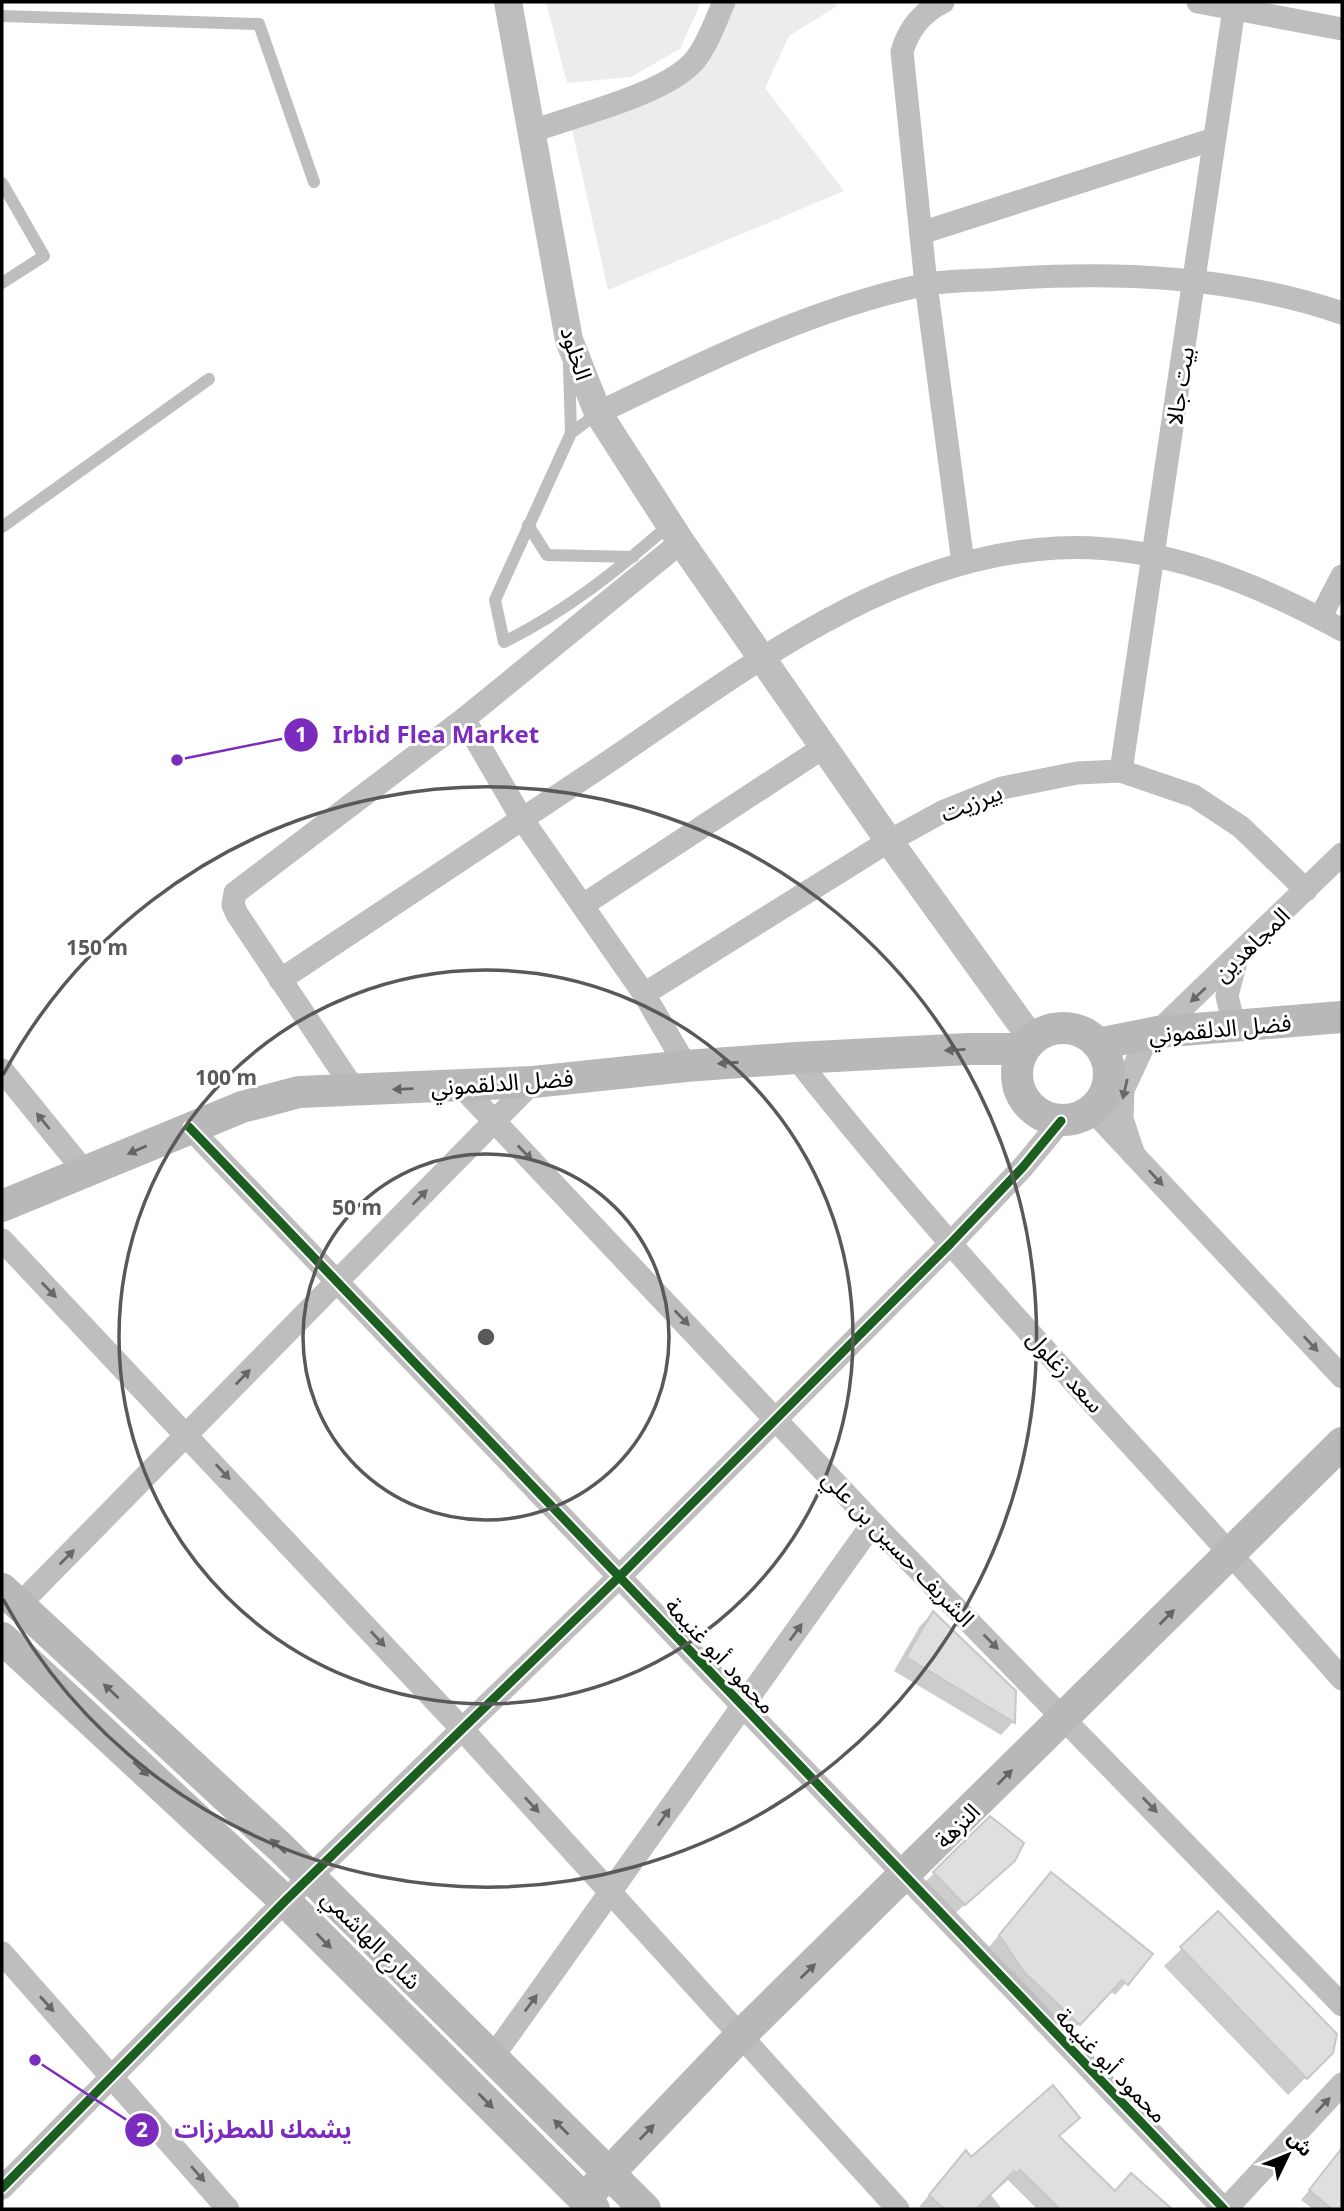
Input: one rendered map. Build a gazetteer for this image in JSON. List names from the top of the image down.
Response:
{
  "streets": {
    "main road": ["فضل الدلقموني", "النزهة", "شارع الهاشمي"],
    "street": [
      "الخلود",
      "بيت جالا",
      "بيرزيت",
      "المجاهدين",
      "سعد زغلول",
      "الشريف حسين بن علي",
      "محمود أبو غنيمة"
    ]
  },
  "crossings": [
    ["الخلود", "بيرزيت"],
    ["الخلود", "فضل الدلقموني"],
    ["بيت جالا", "بيرزيت"],
    ["بيرزيت", "المجاهدين"],
    ["المجاهدين", "فضل الدلقموني"],
    ["فضل الدلقموني", "سعد زغلول"],
    ["فضل الدلقموني", "الشريف حسين بن علي"],
    ["فضل الدلقموني", "محمود أبو غنيمة"],
    ["سعد زغلول", "النزهة"],
    ["الشريف حسين بن علي", "النزهة"],
    ["محمود أبو غنيمة", "النزهة"],
    ["النزهة", "شارع الهاشمي"]
  ],
  "one_way": ["فضل الدلقموني", "الشريف حسين بن علي", "النزهة"],
  "places": ["Irbid Flea Market", "يشمك للمطرزات"],
  "north": "top right",
  "rings": ["150 m", "100 m", "50 m"]
}
